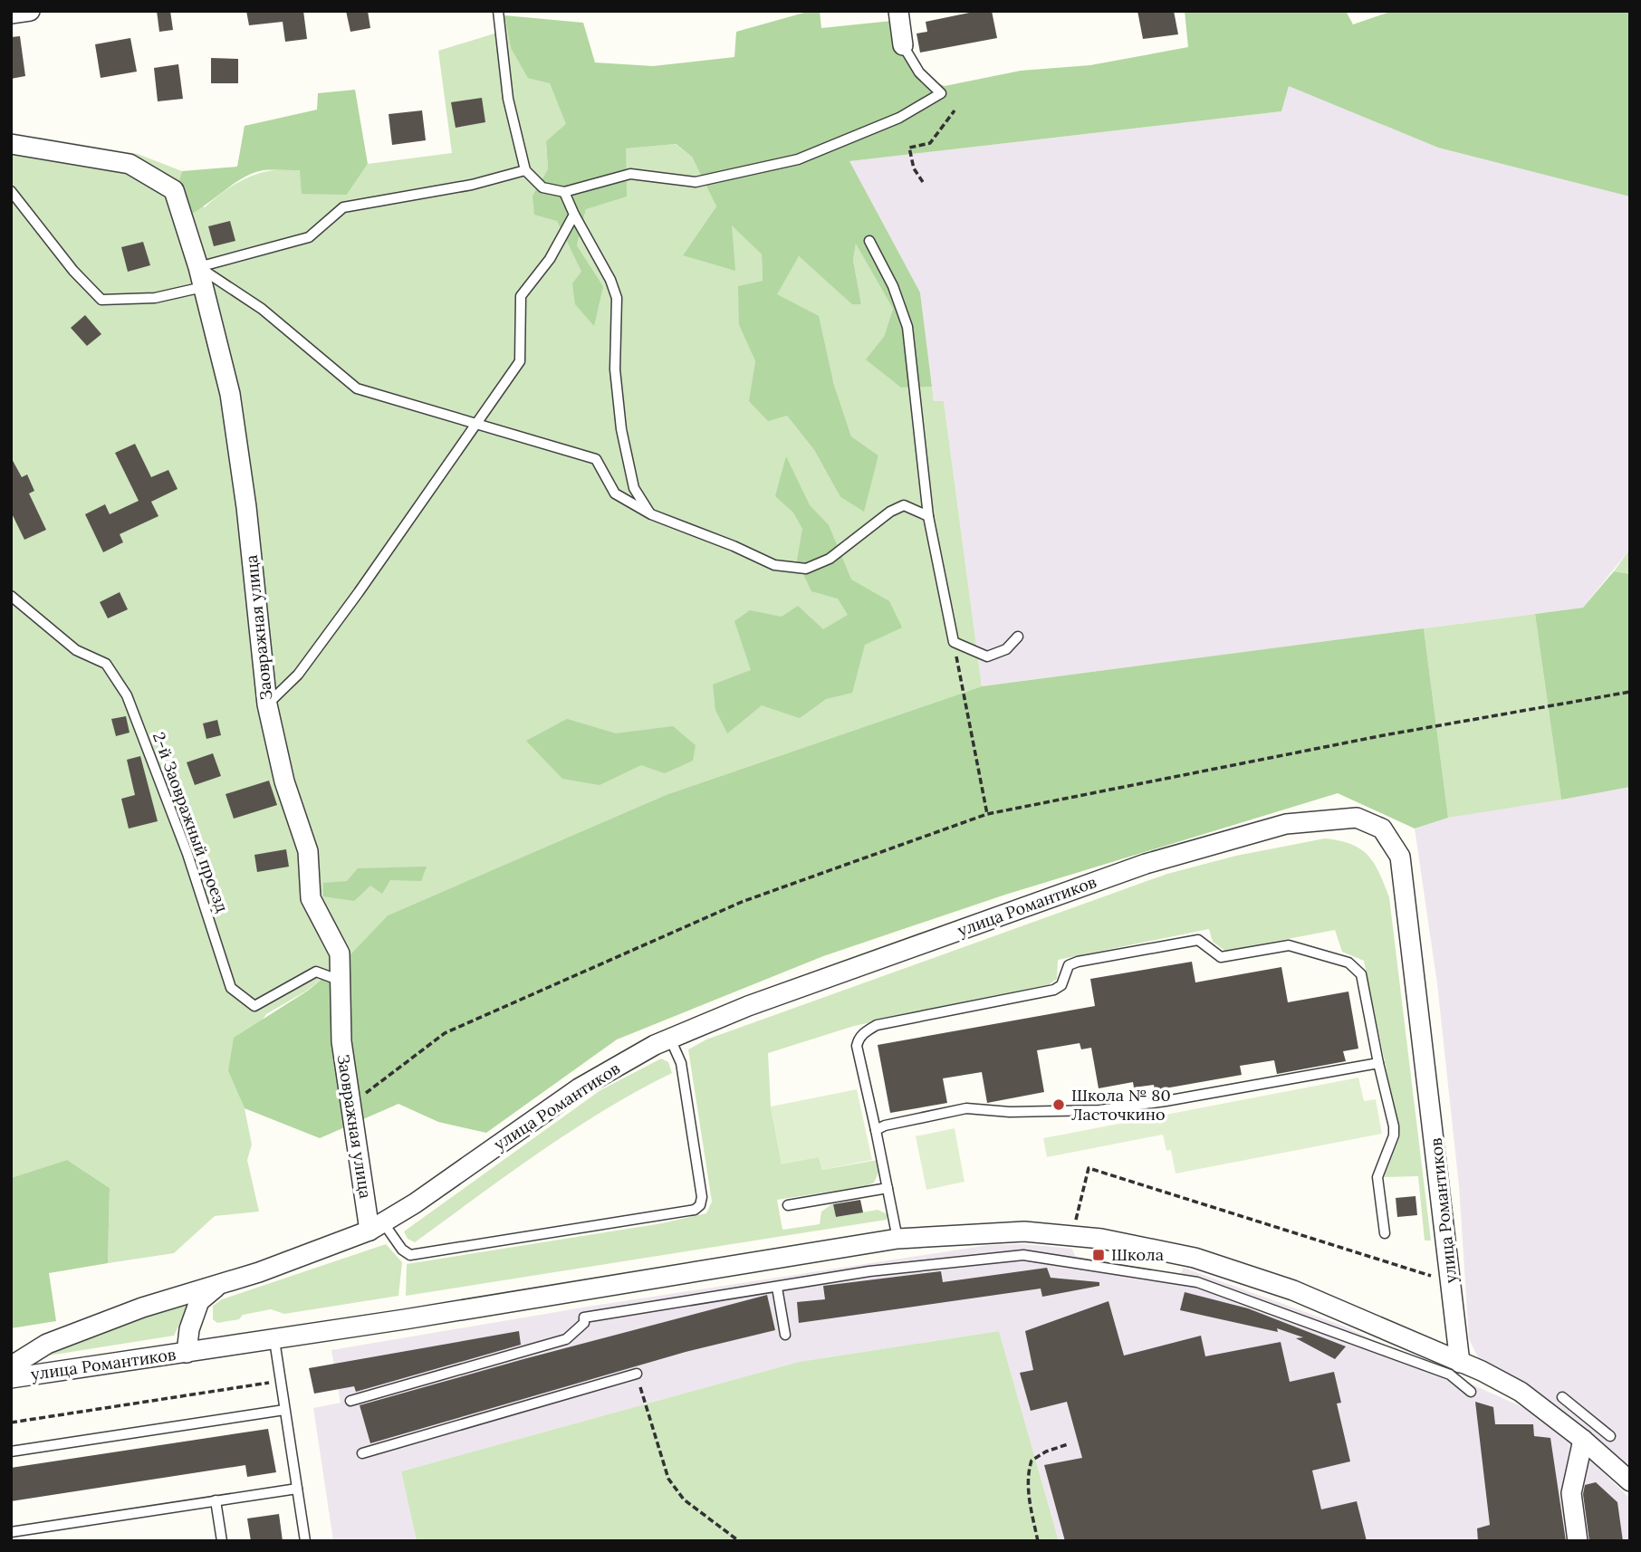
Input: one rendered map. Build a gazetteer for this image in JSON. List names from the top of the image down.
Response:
{
  "streets": {
    "street": ["Заовражная улица", "улица Романтиков"],
    "lane": ["2-й Заовражный проезд"]
  },
  "crossings": [
    ["Заовражная улица", "2-й Заовражный проезд"],
    ["Заовражная улица", "улица Романтиков"]
  ],
  "places": {
    "other": ["Школа № 80 Ласточкино"],
    "transit": ["Школа"]
  }
}
